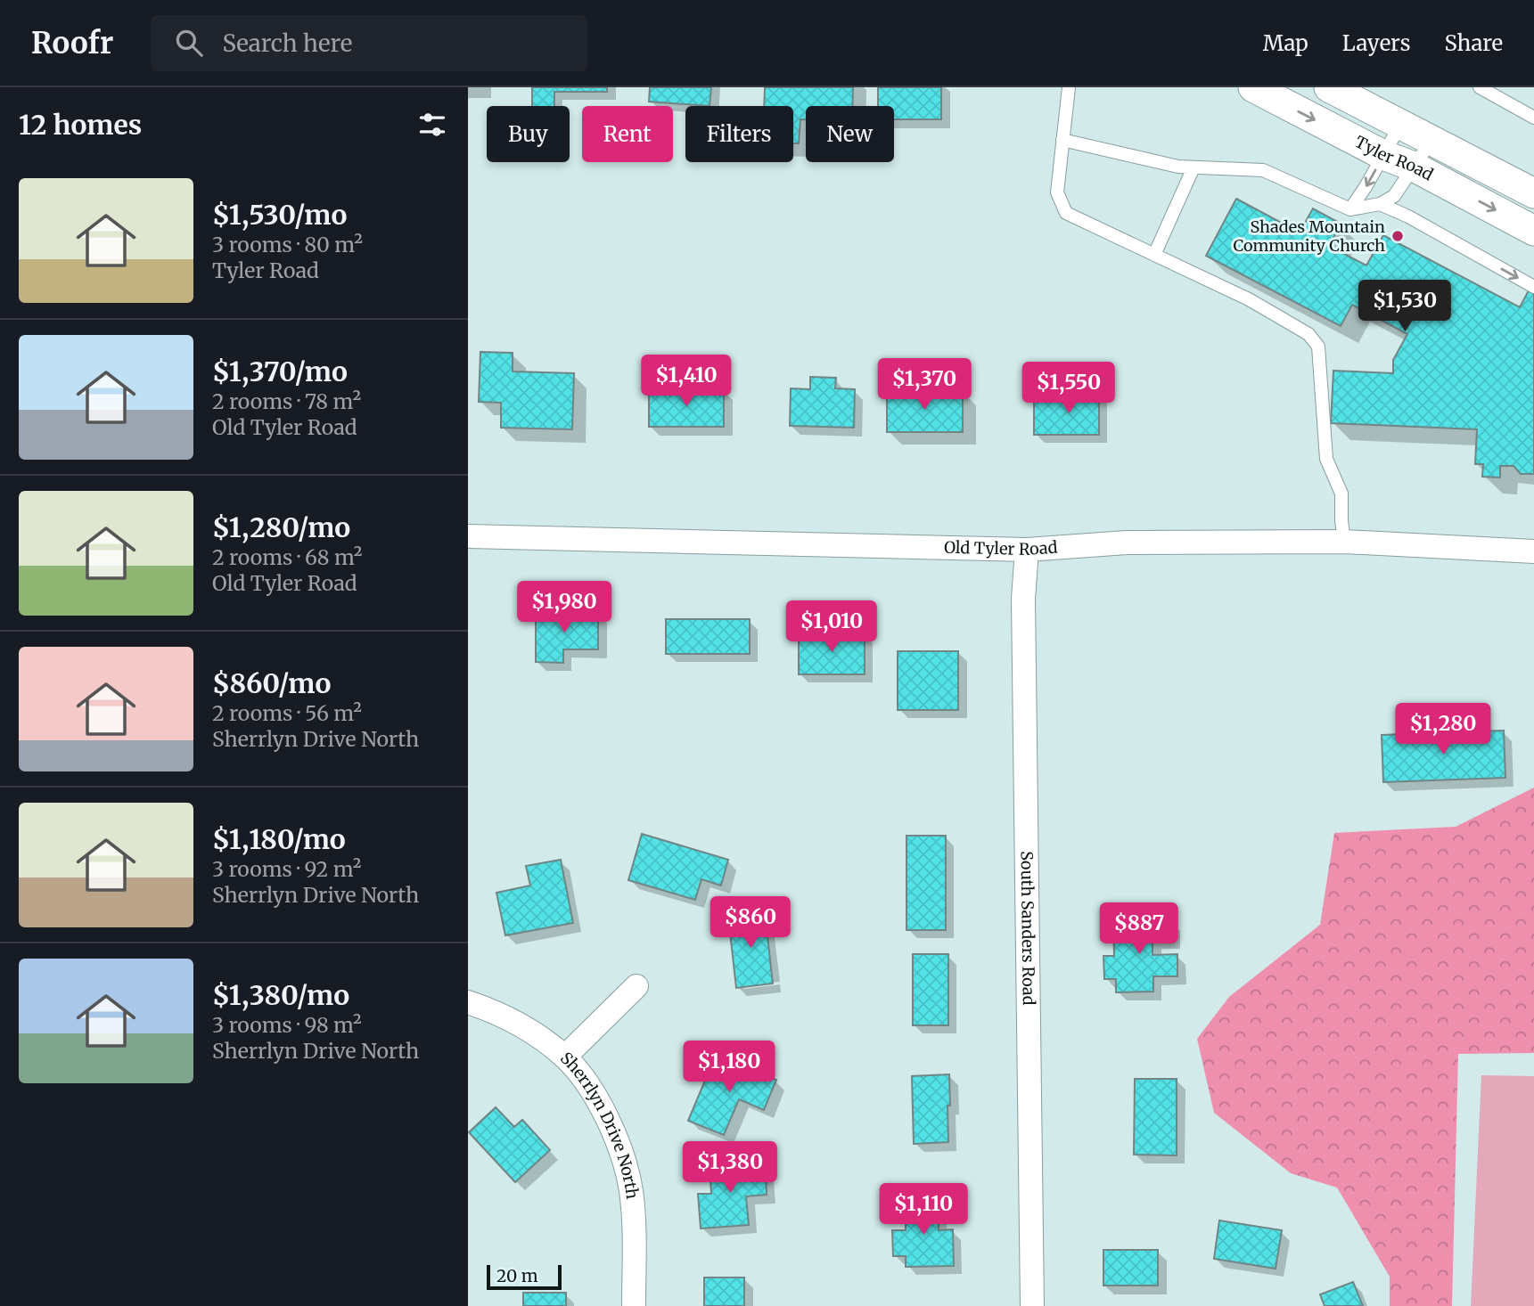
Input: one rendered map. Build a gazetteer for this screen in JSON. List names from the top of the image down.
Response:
{
  "streets": {
    "street": [
      "Tyler Road",
      "Old Tyler Road",
      "South Sanders Road",
      "Sherrlyn Drive North"
    ]
  },
  "crossings": [
    ["Old Tyler Road", "South Sanders Road"]
  ],
  "places": ["Shades Mountain Community Church"],
  "scale_bar": "20 m",
  "page": {
    "header": "Roofr",
    "search": "Search here",
    "nav": ["Map", "Layers", "Share"],
    "heading": "12 homes",
    "chip": [
      "Buy",
      "Rent",
      "Filters",
      "New"
    ],
    "list": [
      {
        "name": "$1,530/mo",
        "note": "3 rooms · 80 m² · Tyler Road"
      },
      {
        "name": "$1,370/mo",
        "note": "2 rooms · 78 m² · Old Tyler Road"
      },
      {
        "name": "$1,280/mo",
        "note": "2 rooms · 68 m² · Old Tyler Road"
      },
      {
        "name": "$860/mo",
        "note": "2 rooms · 56 m² · Sherrlyn Drive North"
      },
      {
        "name": "$1,180/mo",
        "note": "3 rooms · 92 m² · Sherrlyn Drive North"
      },
      {
        "name": "$1,380/mo",
        "note": "3 rooms · 98 m² · Sherrlyn Drive North"
      }
    ],
    "price": [
      "$1,530",
      "$1,410",
      "$1,370",
      "$1,550",
      "$1,980",
      "$1,010",
      "$1,280",
      "$860",
      "$887",
      "$1,180",
      "$1,380",
      "$1,110"
    ],
    "scale": "20 m"
  }
}
